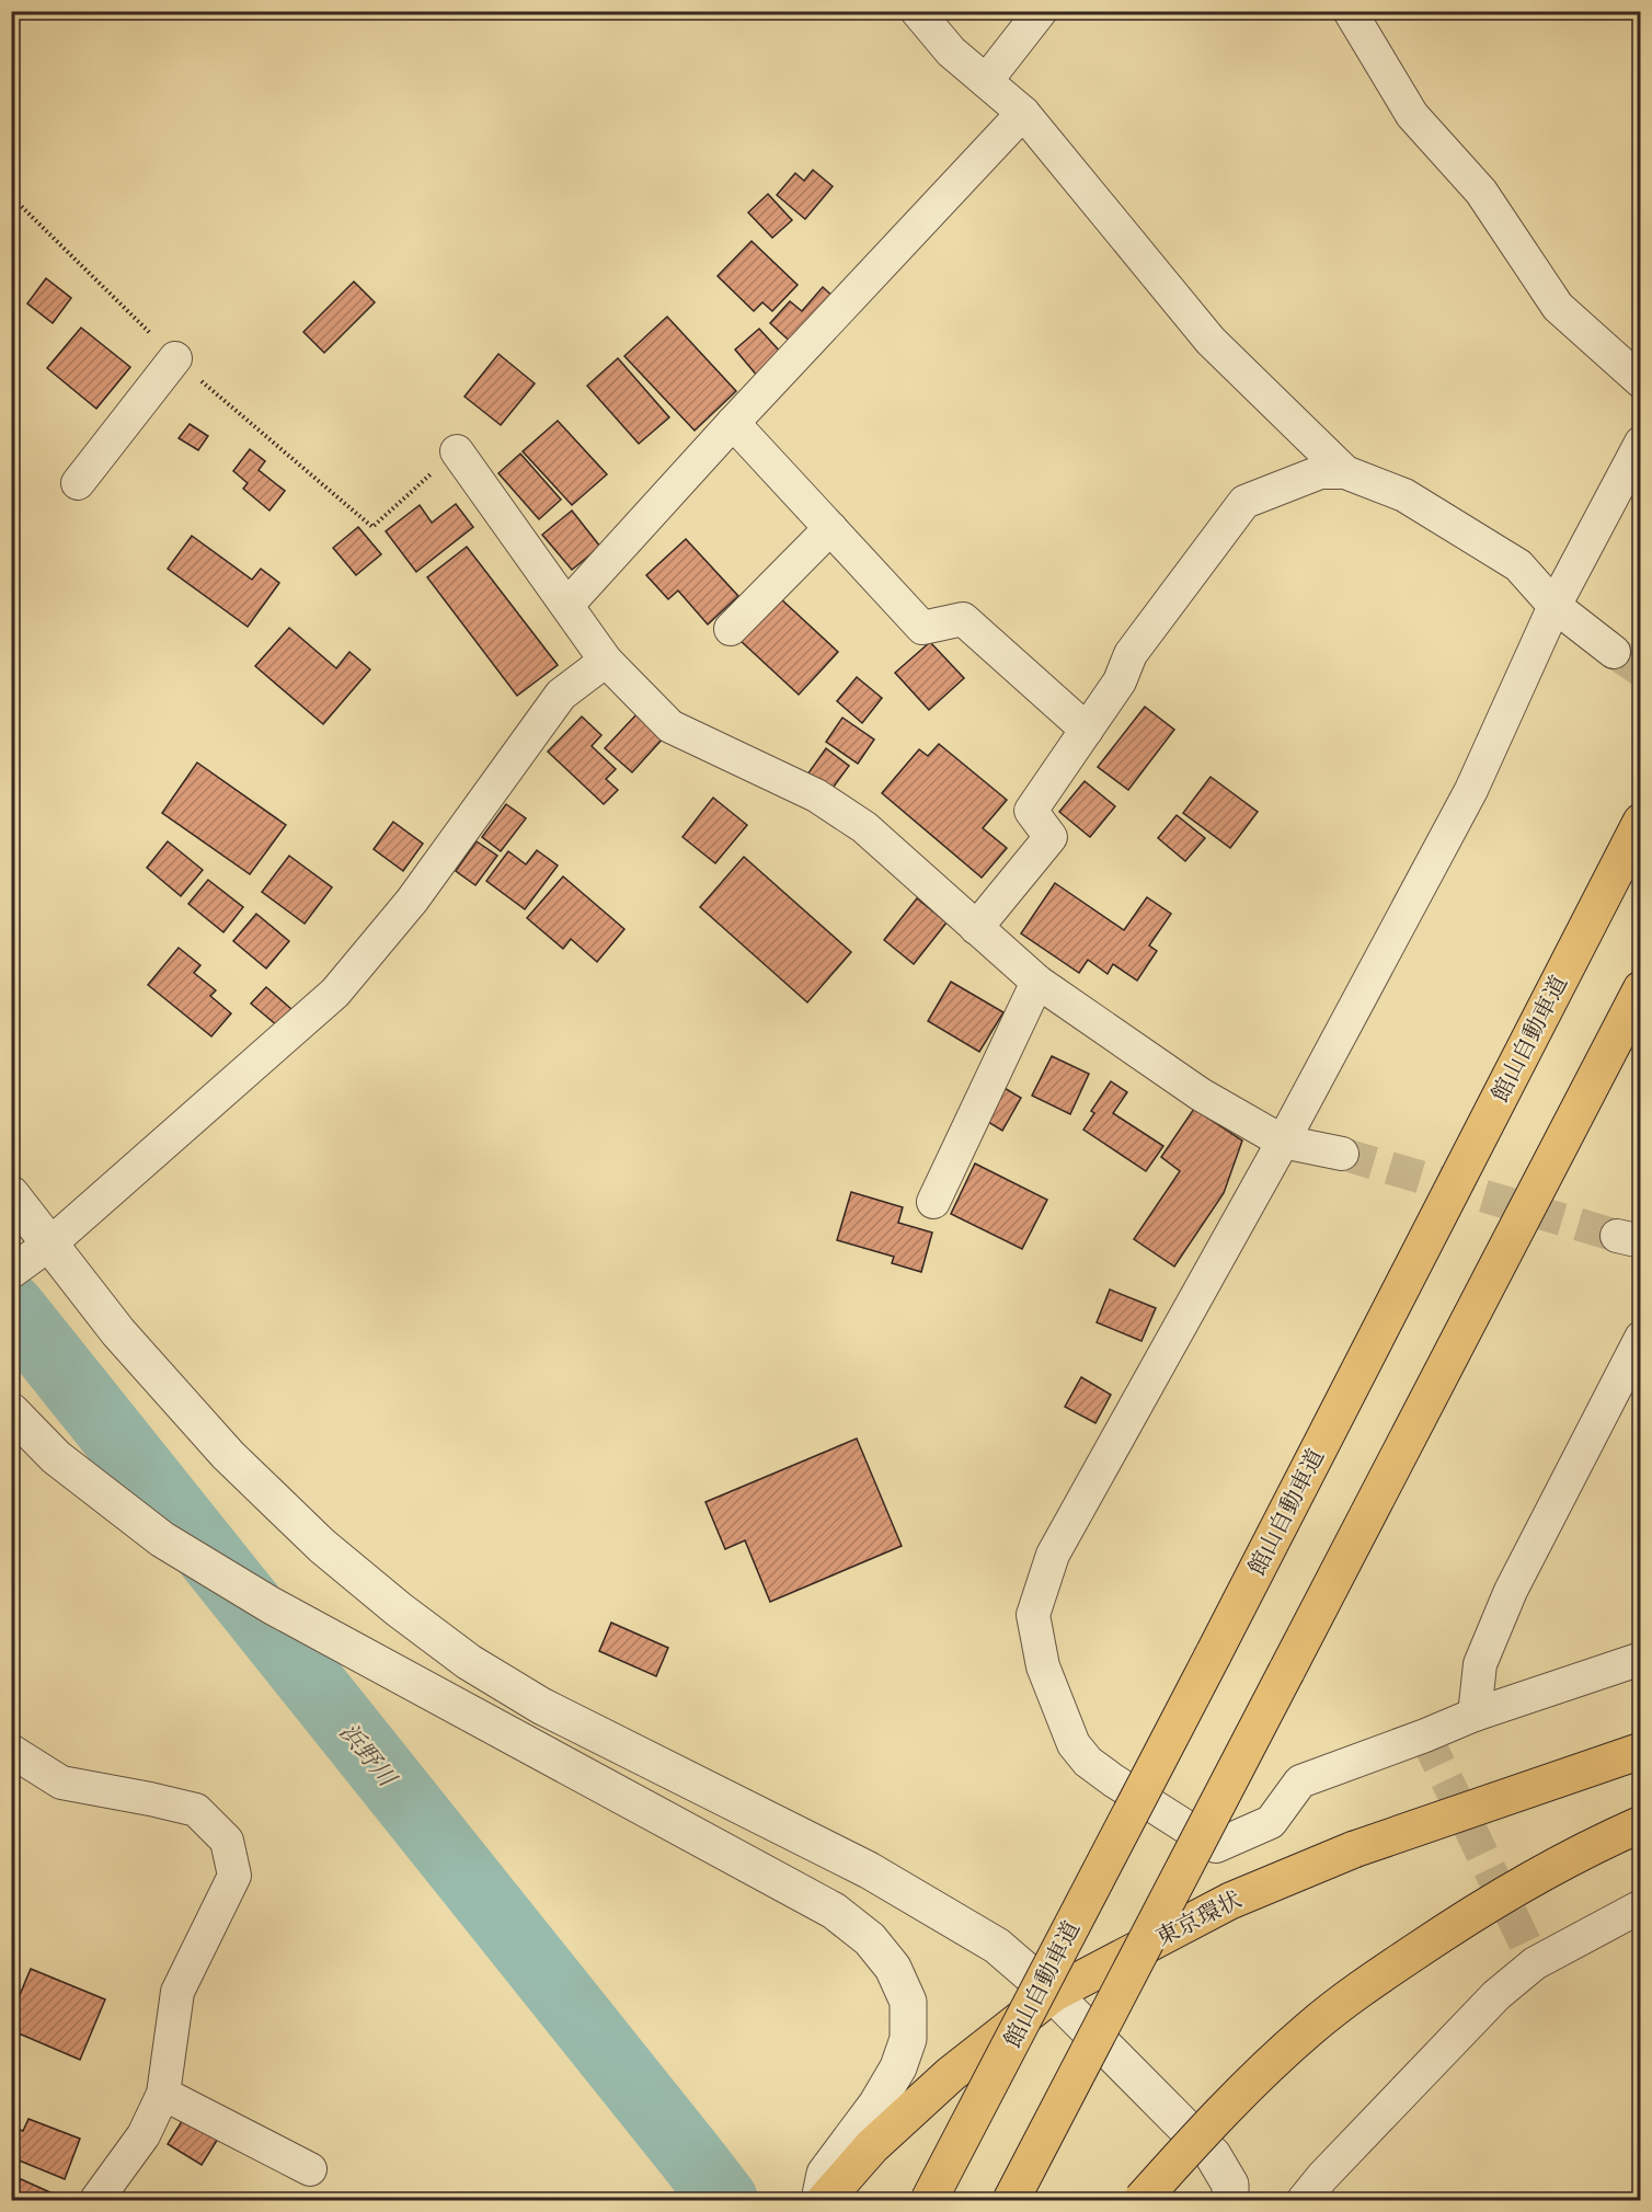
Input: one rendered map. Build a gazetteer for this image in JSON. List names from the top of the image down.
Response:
{
  "streets": {
    "highway": ["館山自動車道", "東京環状"]
  },
  "water": ["浜野川"]
}
